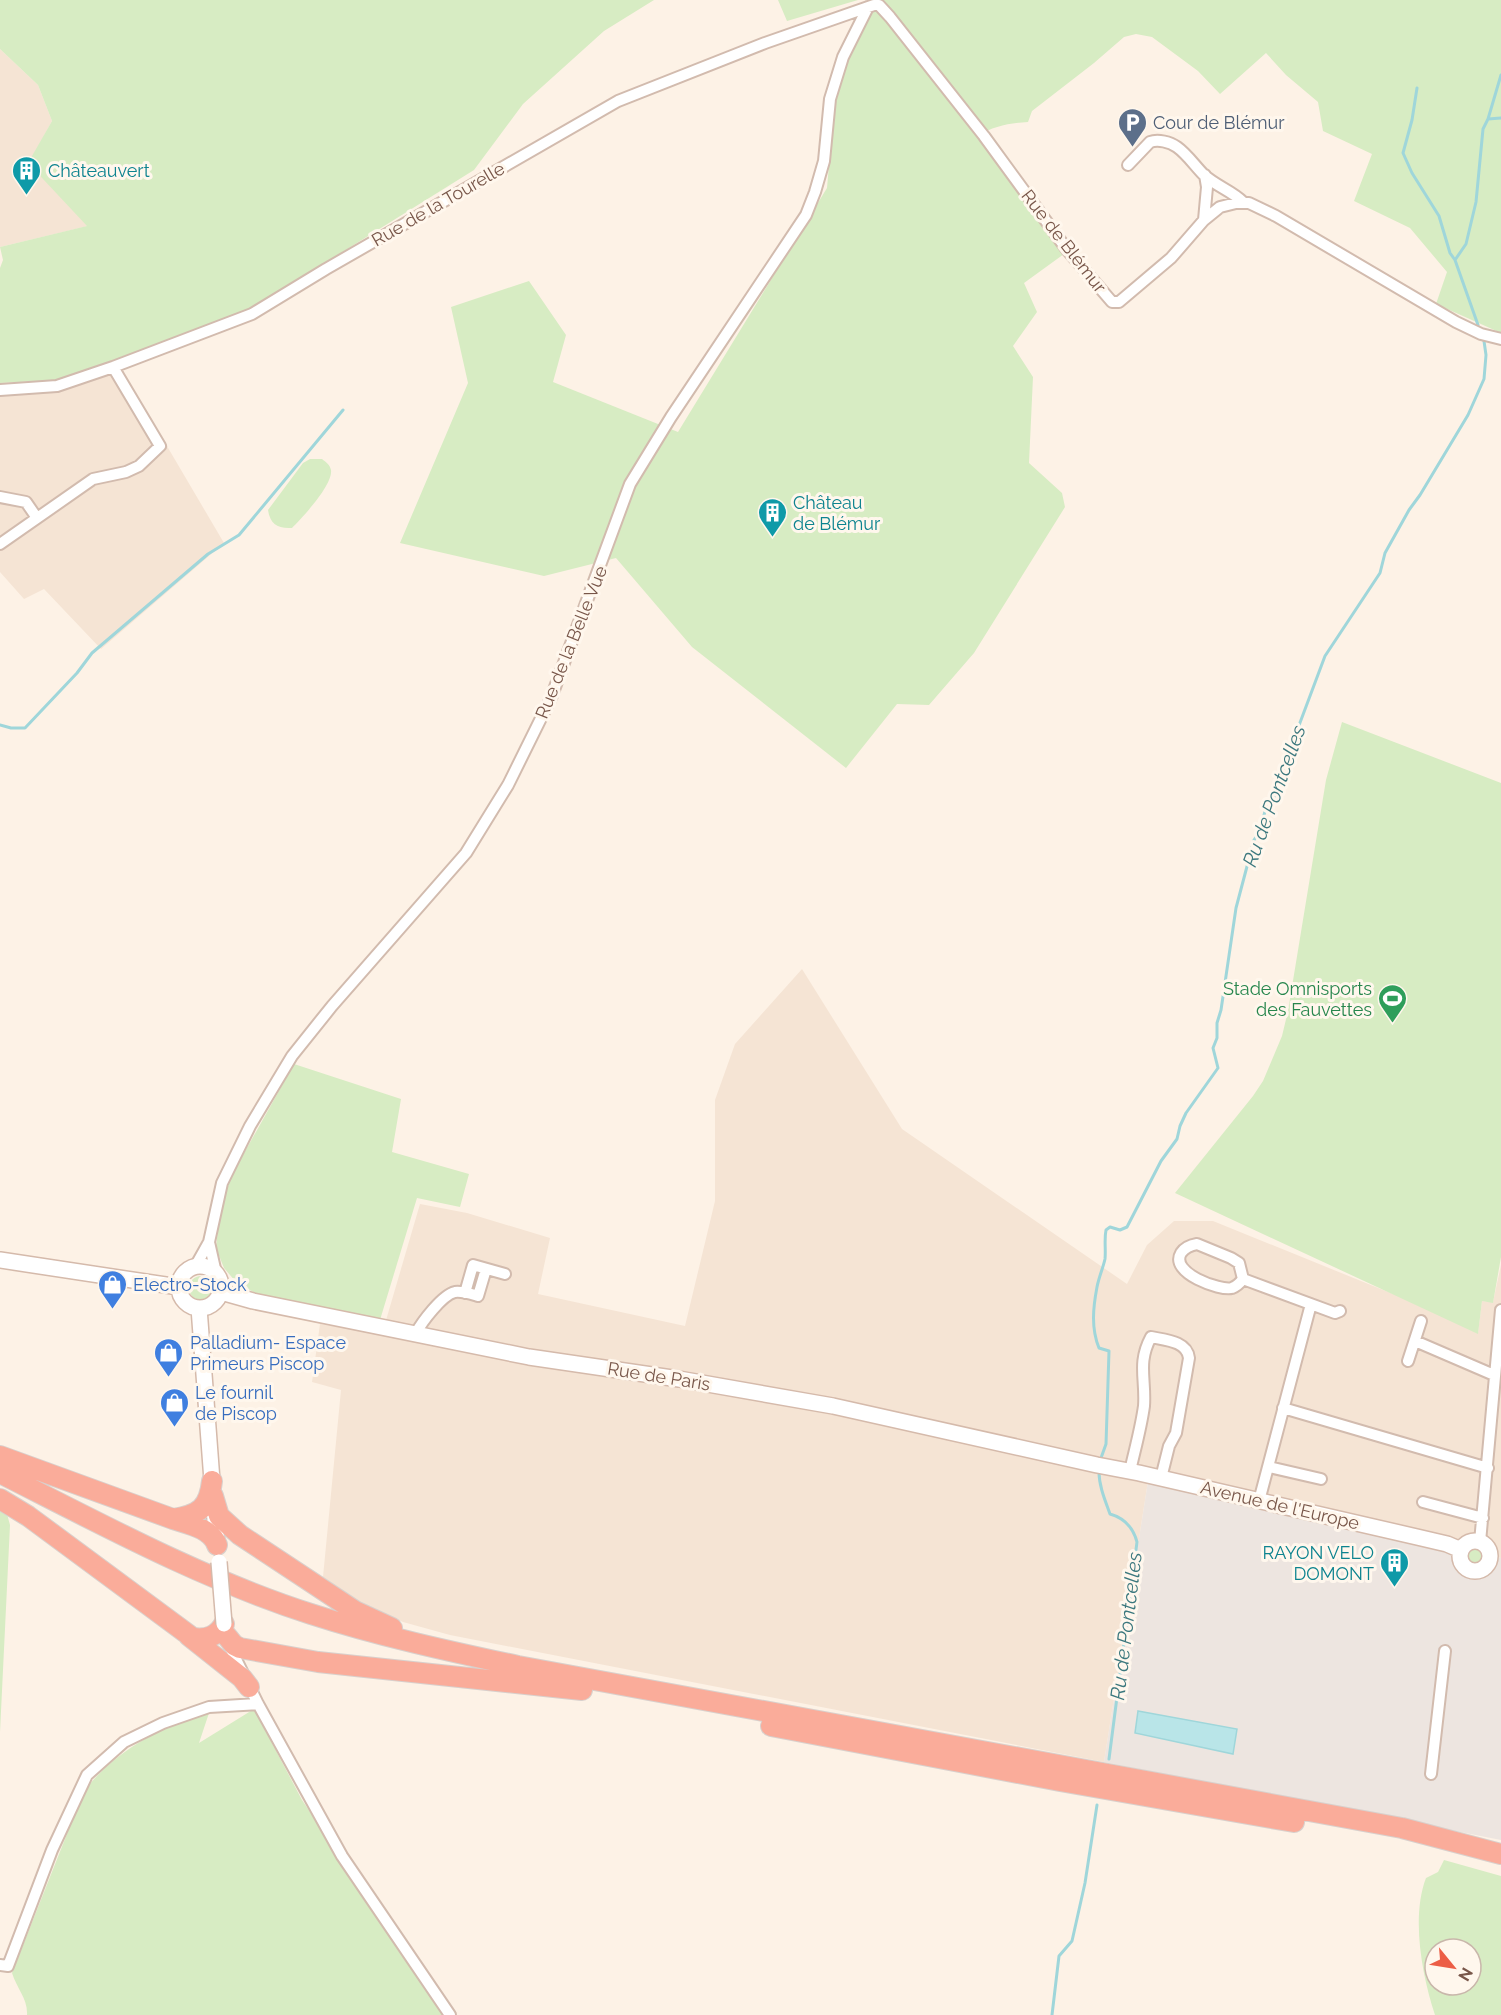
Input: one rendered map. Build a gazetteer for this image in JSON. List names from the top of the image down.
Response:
{
  "streets": {
    "street": [
      "Rue de la Tourelle",
      "Rue de Blémur",
      "Rue de la Belle Vue",
      "Rue de Paris",
      "Avenue de l'Europe"
    ]
  },
  "crossings": [
    ["Rue de la Tourelle", "Rue de Blémur"],
    ["Rue de la Tourelle", "Rue de la Belle Vue"],
    ["Rue de Blémur", "Rue de la Belle Vue"],
    ["Rue de la Belle Vue", "Rue de Paris"],
    ["Rue de Paris", "Avenue de l'Europe"]
  ],
  "water": ["Ru de Pontcelles"],
  "places": {
    "parking": ["Cour de Blémur"],
    "building": ["Châteauvert", "Château de Blémur", "RAYON VELO DOMONT"],
    "sports": ["Stade Omnisports des Fauvettes"],
    "shop": ["Electro-Stock", "Palladium- Espace Primeurs Piscop", "Le fournil de Piscop"]
  },
  "north": "bottom right"
}
